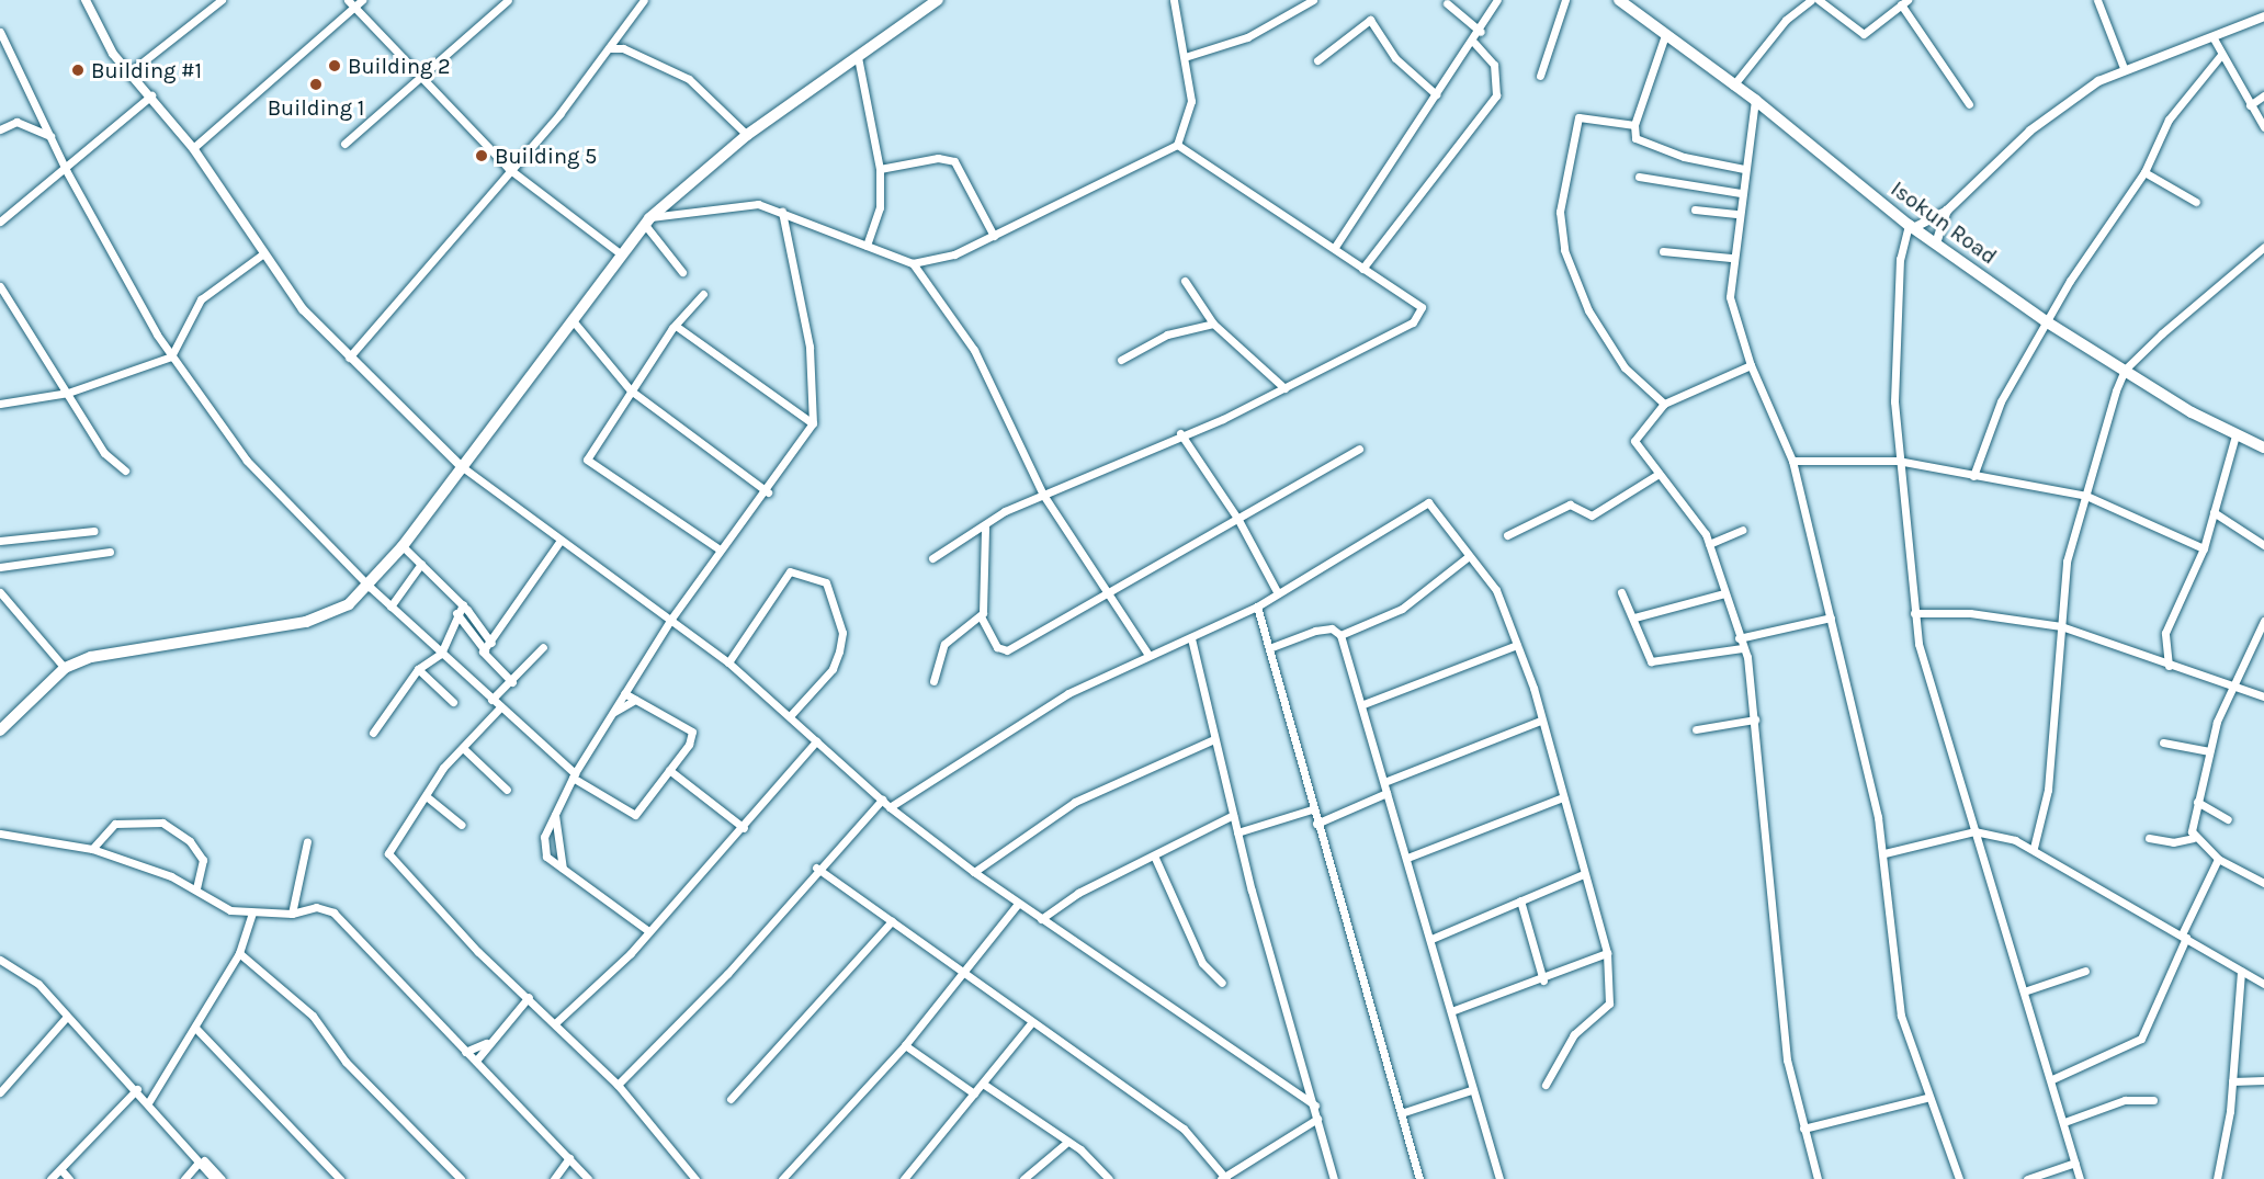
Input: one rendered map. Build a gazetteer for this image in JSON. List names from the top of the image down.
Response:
{
  "streets": {
    "main road": ["Isokun Road"]
  },
  "places": [
    "Building 2",
    "Building #1",
    "Building 1",
    "Building 5"
  ]
}
